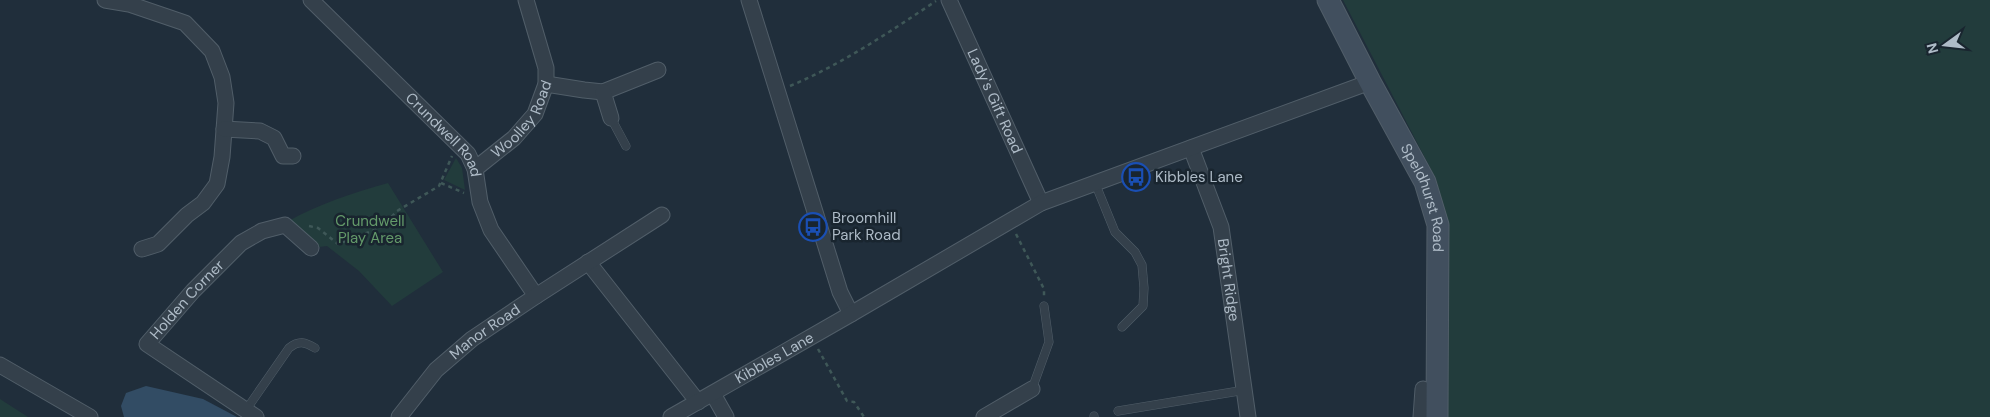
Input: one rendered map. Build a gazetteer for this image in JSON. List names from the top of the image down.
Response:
{
  "streets": {
    "street": [
      "Lady's Gift Road",
      "Woolley Road",
      "Crundwell Road",
      "Speldhurst Road",
      "Bright Ridge",
      "Holden Corner",
      "Manor Road",
      "Kibbles Lane"
    ]
  },
  "crossings": [
    ["Lady's Gift Road", "Kibbles Lane"],
    ["Woolley Road", "Crundwell Road"],
    ["Crundwell Road", "Manor Road"],
    ["Speldhurst Road", "Kibbles Lane"],
    ["Bright Ridge", "Kibbles Lane"]
  ],
  "parks": ["Crundwell Play Area"],
  "places": {
    "bus stop": ["Kibbles Lane", "Broomhill Park Road"]
  },
  "north": "left"
}
